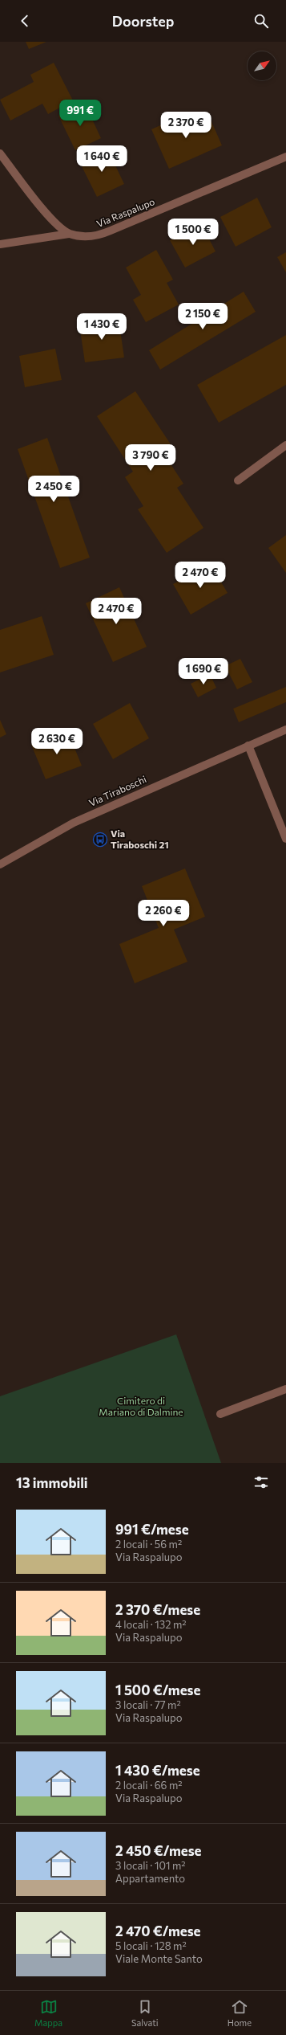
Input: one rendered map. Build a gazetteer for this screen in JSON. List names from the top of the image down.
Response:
{
  "streets": {
    "street": ["Via Raspalupo", "Via Tiraboschi"]
  },
  "parks": ["Cimitero di Mariano di Dalmine"],
  "places": {
    "bus stop": ["Via Tiraboschi 21"]
  },
  "north": "top right",
  "page": {
    "header": "Doorstep",
    "price": [
      "991 €",
      "2 370 €",
      "1 640 €",
      "1 500 €",
      "2 150 €",
      "1 430 €",
      "3 790 €",
      "2 450 €",
      "2 470 €",
      "2 470 €",
      "1 690 €",
      "2 630 €",
      "2 260 €"
    ],
    "heading": "13 immobili",
    "list": [
      {
        "name": "991 €/mese",
        "note": "2 locali · 56 m² · Via Raspalupo"
      },
      {
        "name": "2 370 €/mese",
        "note": "4 locali · 132 m² · Via Raspalupo"
      },
      {
        "name": "1 500 €/mese",
        "note": "3 locali · 77 m² · Via Raspalupo"
      },
      {
        "name": "1 430 €/mese",
        "note": "2 locali · 66 m² · Via Raspalupo"
      },
      {
        "name": "2 450 €/mese",
        "note": "3 locali · 101 m² · Appartamento"
      },
      {
        "name": "2 470 €/mese",
        "note": "5 locali · 128 m² · Viale Monte Santo"
      }
    ],
    "tabs": ["Mappa", "Salvati", "Home"]
  }
}
